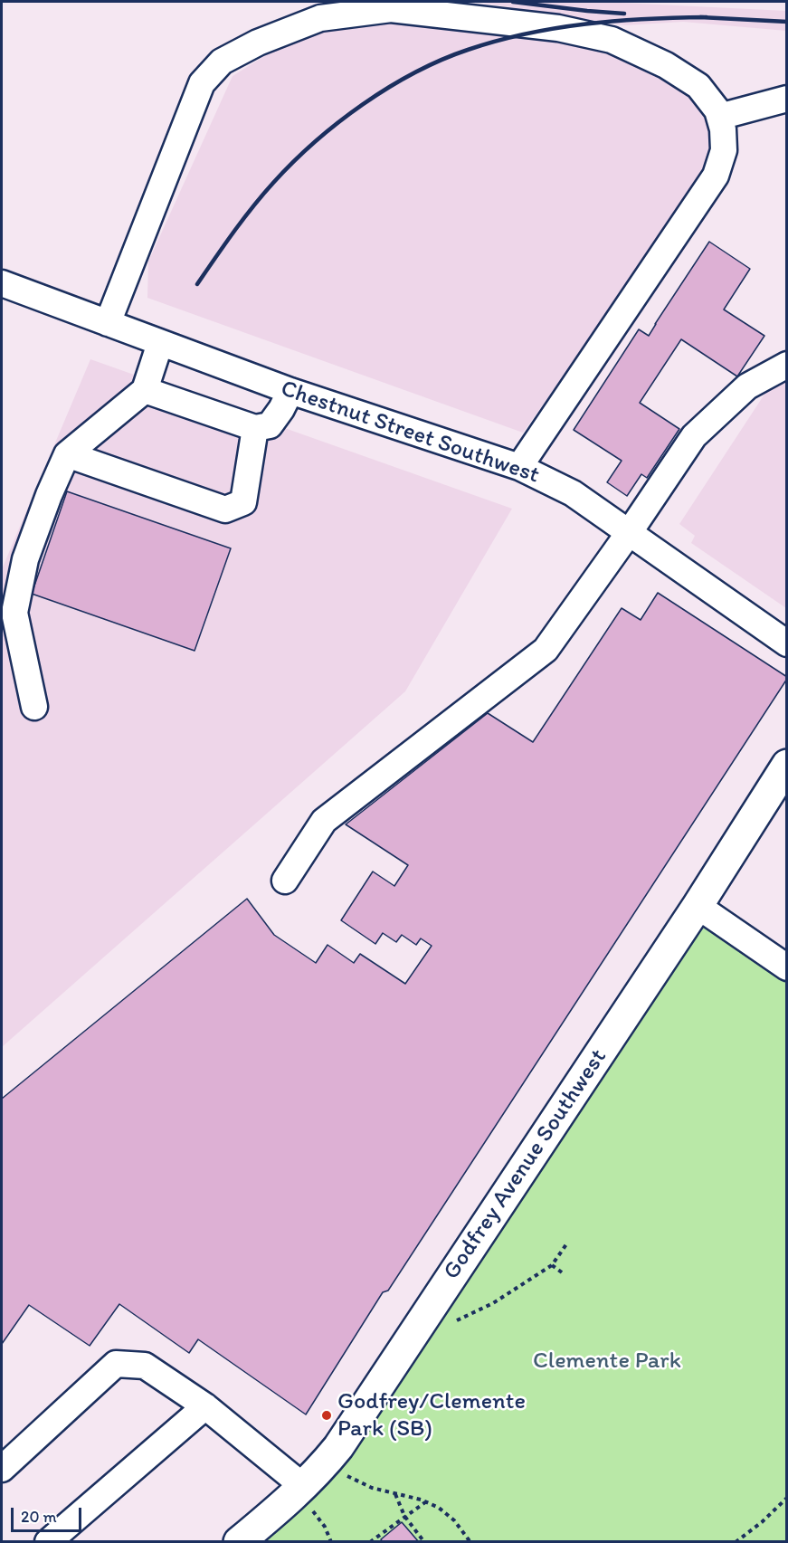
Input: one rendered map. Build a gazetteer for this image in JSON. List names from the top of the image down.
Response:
{
  "streets": {
    "main road": ["Godfrey Avenue Southwest"],
    "street": ["Chestnut Street Southwest"]
  },
  "parks": ["Clemente Park"],
  "places": ["Godfrey/Clemente Park (SB)"],
  "scale_bar": "20 m"
}
